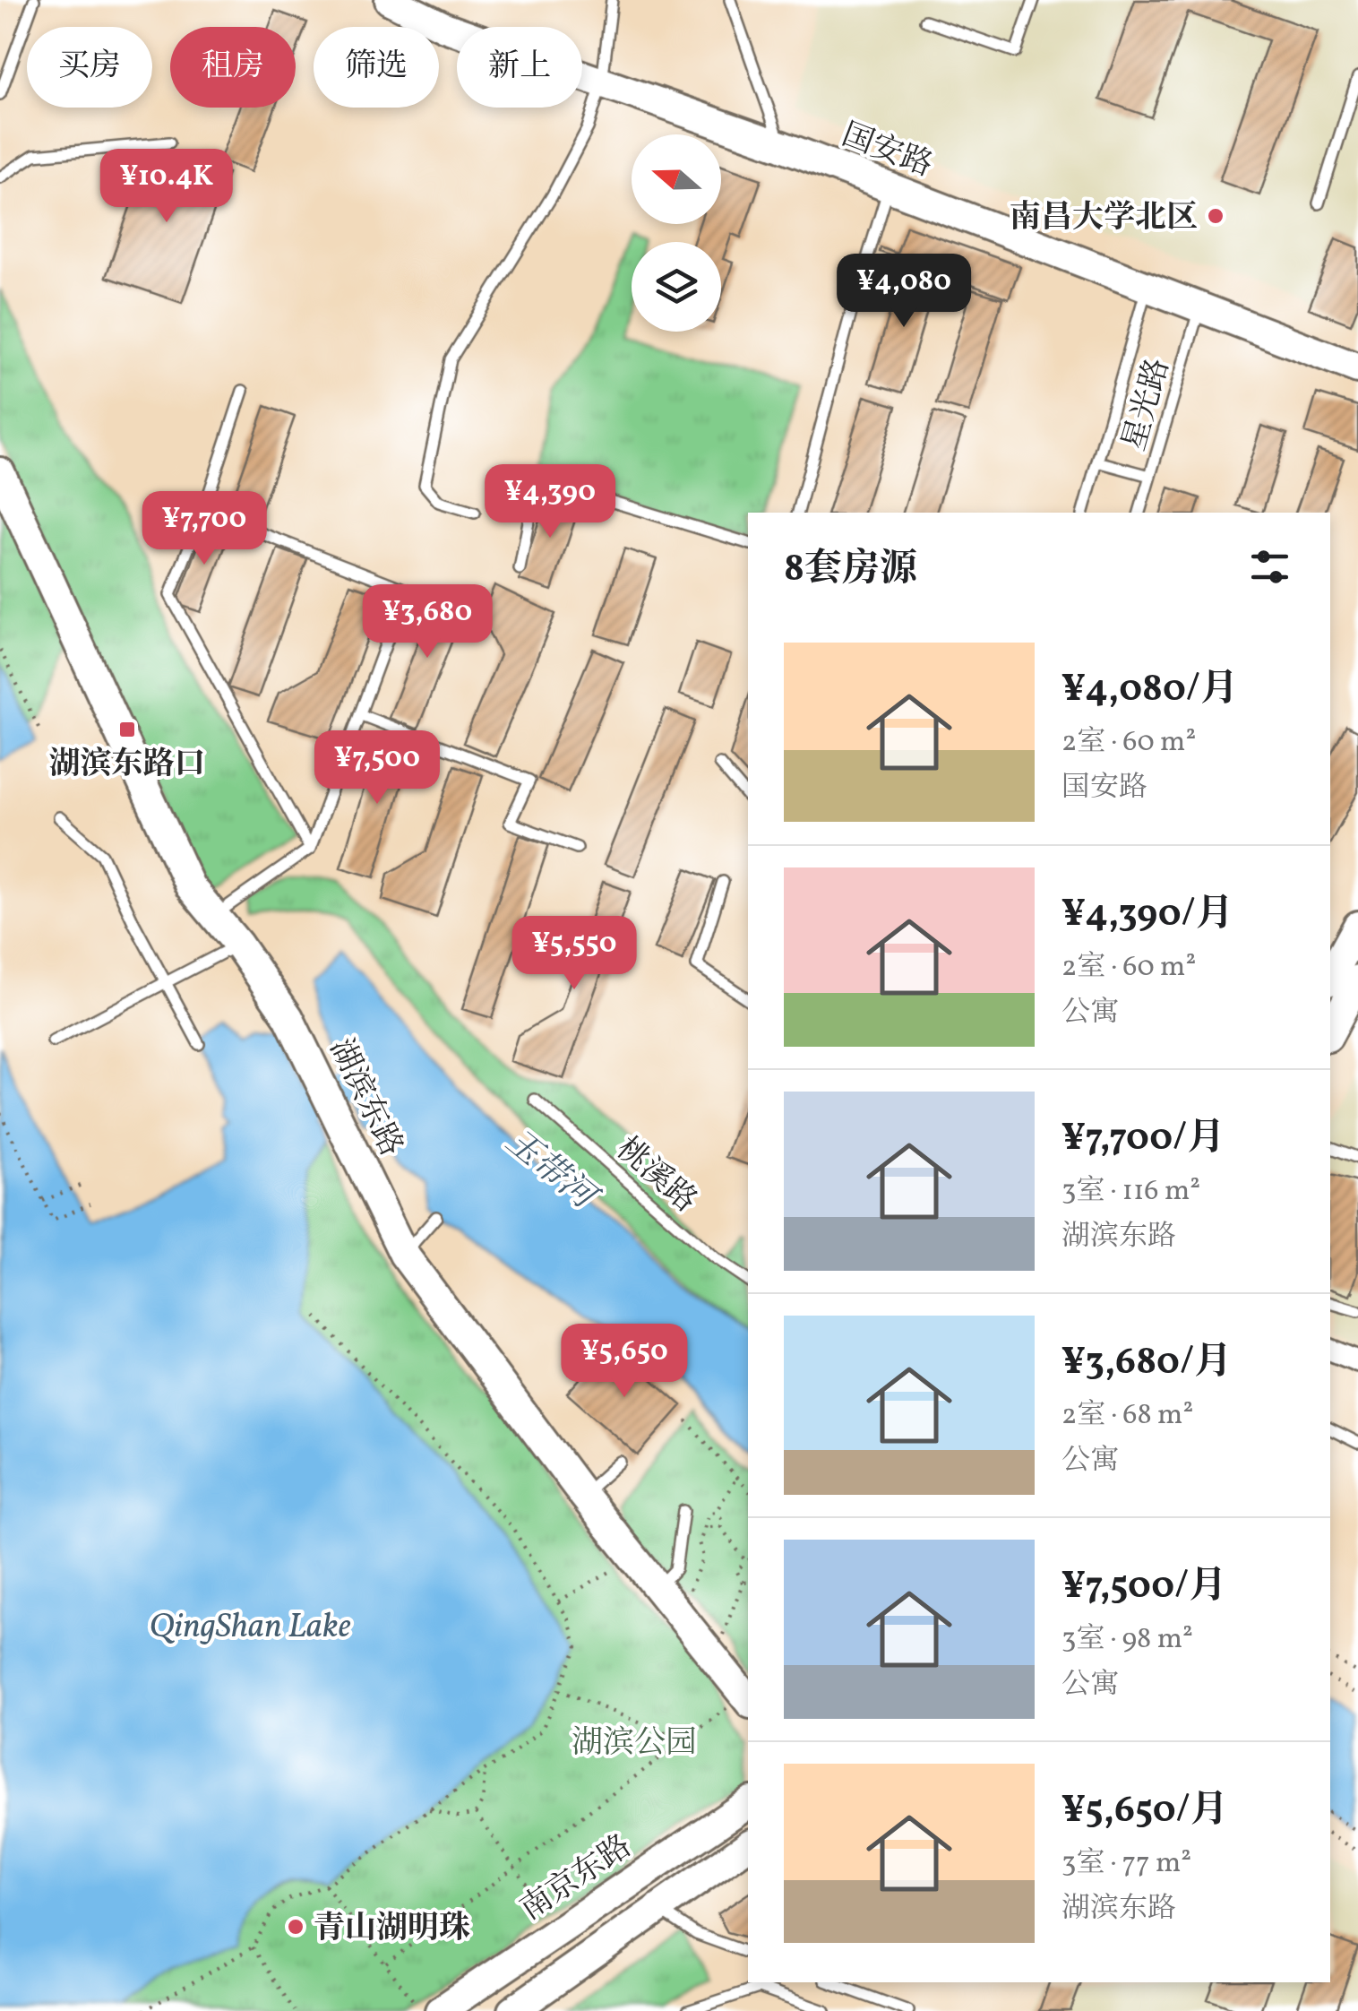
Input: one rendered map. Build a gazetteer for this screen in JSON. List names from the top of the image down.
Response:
{
  "streets": {
    "street": ["国安路", "湖滨东路", "南京东路"],
    "lane": ["星光路", "桃溪路"]
  },
  "crossings": [
    ["国安路", "星光路"]
  ],
  "water": ["玉带河", "QingShan Lake"],
  "parks": ["湖滨公园"],
  "places": {
    "other": ["南昌大学北区", "青山湖明珠"],
    "transit": ["湖滨东路口"]
  },
  "north": "left",
  "page": {
    "chip": [
      "买房",
      "租房",
      "筛选",
      "新上"
    ],
    "price": [
      "¥10.4K",
      "¥4,080",
      "¥4,390",
      "¥7,700",
      "¥3,680",
      "¥7,500",
      "¥5,550",
      "¥5,650"
    ],
    "heading": "8套房源",
    "list": [
      {
        "name": "¥4,080/月",
        "note": "2室 · 60 m² · 国安路"
      },
      {
        "name": "¥4,390/月",
        "note": "2室 · 60 m² · 公寓"
      },
      {
        "name": "¥7,700/月",
        "note": "3室 · 116 m² · 湖滨东路"
      },
      {
        "name": "¥3,680/月",
        "note": "2室 · 68 m² · 公寓"
      },
      {
        "name": "¥7,500/月",
        "note": "3室 · 98 m² · 公寓"
      },
      {
        "name": "¥5,650/月",
        "note": "3室 · 77 m² · 湖滨东路"
      }
    ]
  }
}
